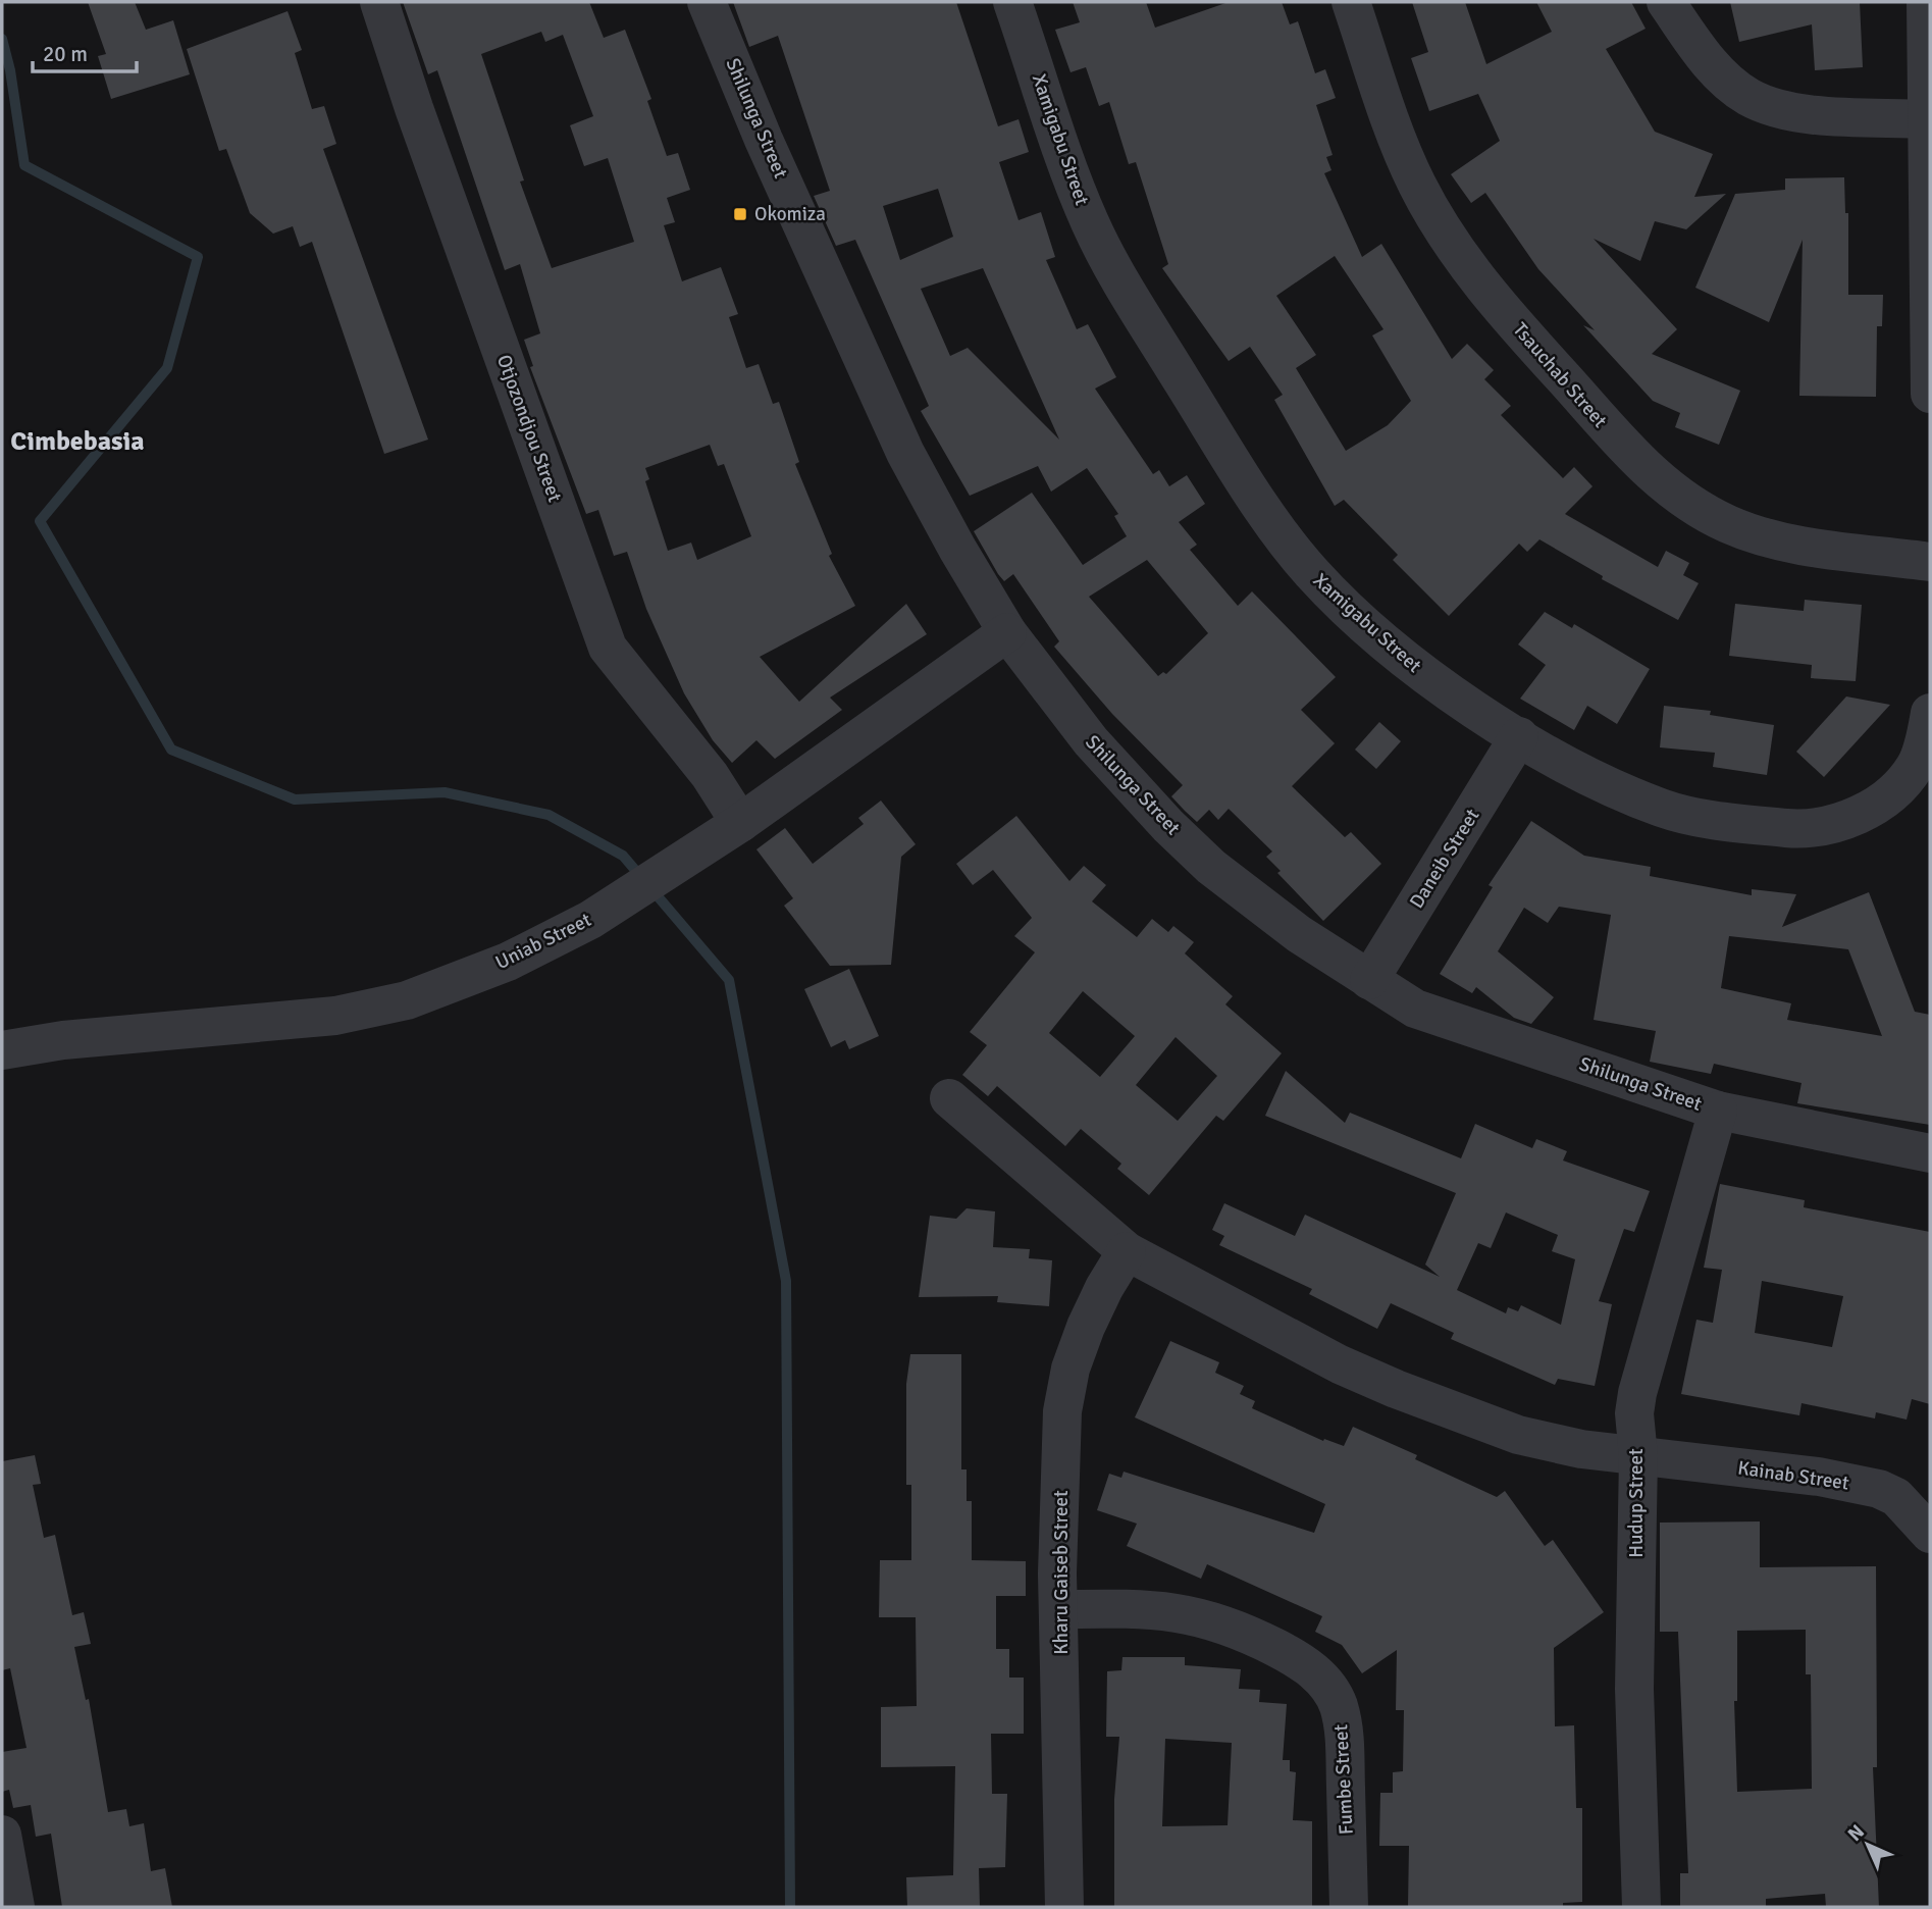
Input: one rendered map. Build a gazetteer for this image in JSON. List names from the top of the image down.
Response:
{
  "streets": {
    "street": [
      "Shilunga Street",
      "Xamigabu Street",
      "Tsauchab Street",
      "Otjozondjou Street",
      "Daneib Street",
      "Uniab Street",
      "Kainab Street",
      "Hudup Street",
      "Kharu Gaiseb Street",
      "Fumbe Street"
    ]
  },
  "crossings": [
    ["Shilunga Street", "Daneib Street"],
    ["Shilunga Street", "Uniab Street"],
    ["Shilunga Street", "Hudup Street"],
    ["Xamigabu Street", "Daneib Street"],
    ["Otjozondjou Street", "Uniab Street"],
    ["Kainab Street", "Hudup Street"],
    ["Kainab Street", "Kharu Gaiseb Street"],
    ["Kharu Gaiseb Street", "Fumbe Street"]
  ],
  "districts": ["Cimbebasia"],
  "places": {
    "transit": ["Okomiza"]
  },
  "scale_bar": "20 m",
  "north": "top left"
}
